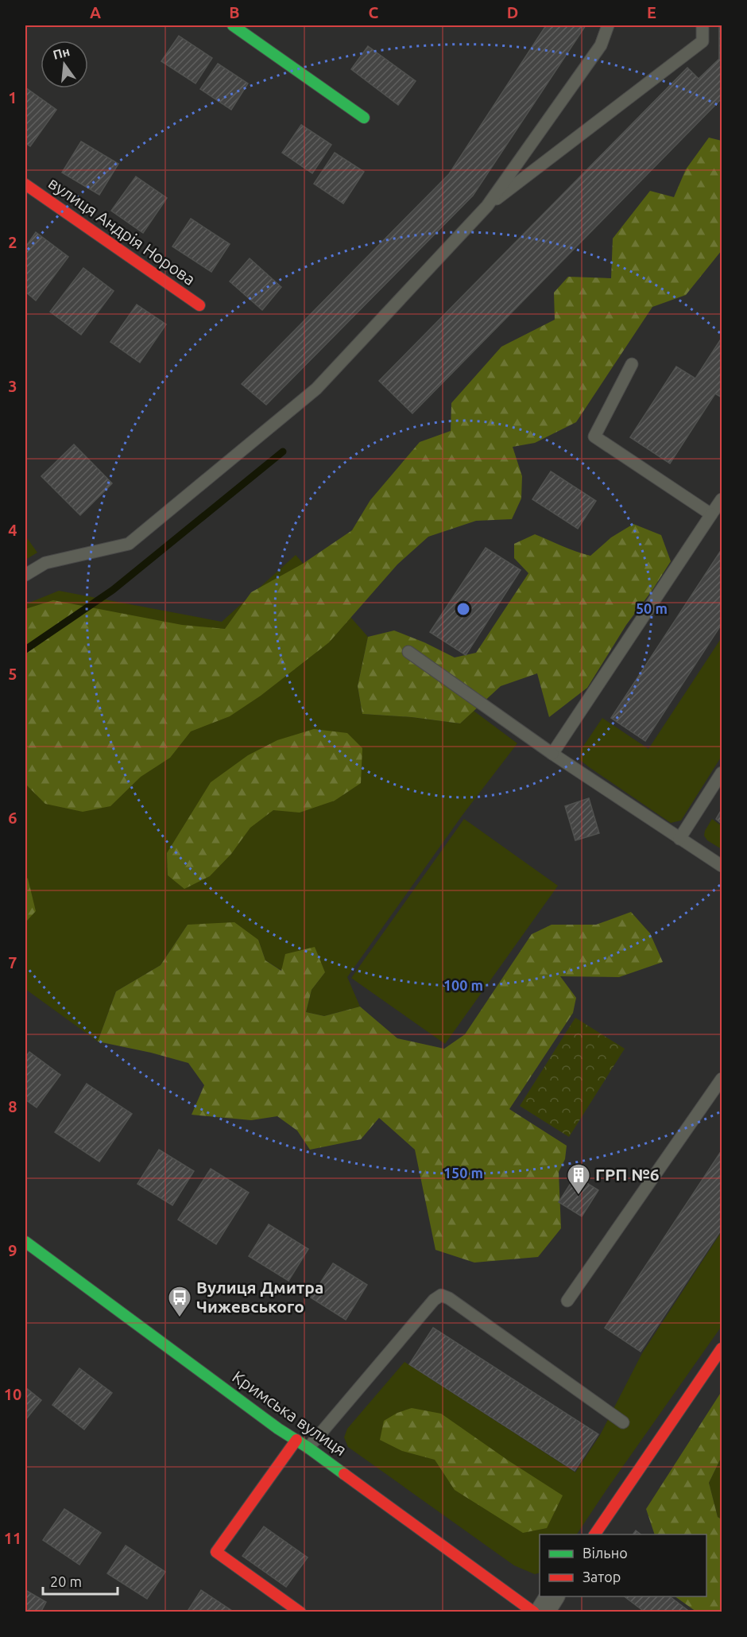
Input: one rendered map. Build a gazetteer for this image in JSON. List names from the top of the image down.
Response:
{
  "streets": {
    "street": ["вулиця Андрія Норова", "Кримська вулиця"]
  },
  "places": {
    "building": ["ГРП №6"],
    "bus stop": ["Вулиця Дмитра Чижевського"]
  },
  "legend": ["Вільно", "Затор"],
  "scale_bar": "20 m",
  "north": "top",
  "grid": {
    "columns": [
      "A",
      "B",
      "C",
      "D",
      "E"
    ],
    "rows": [
      "1",
      "2",
      "3",
      "4",
      "5",
      "6",
      "7",
      "8",
      "9",
      "10",
      "11"
    ]
  },
  "rings": ["50 m", "100 m", "150 m"]
}
